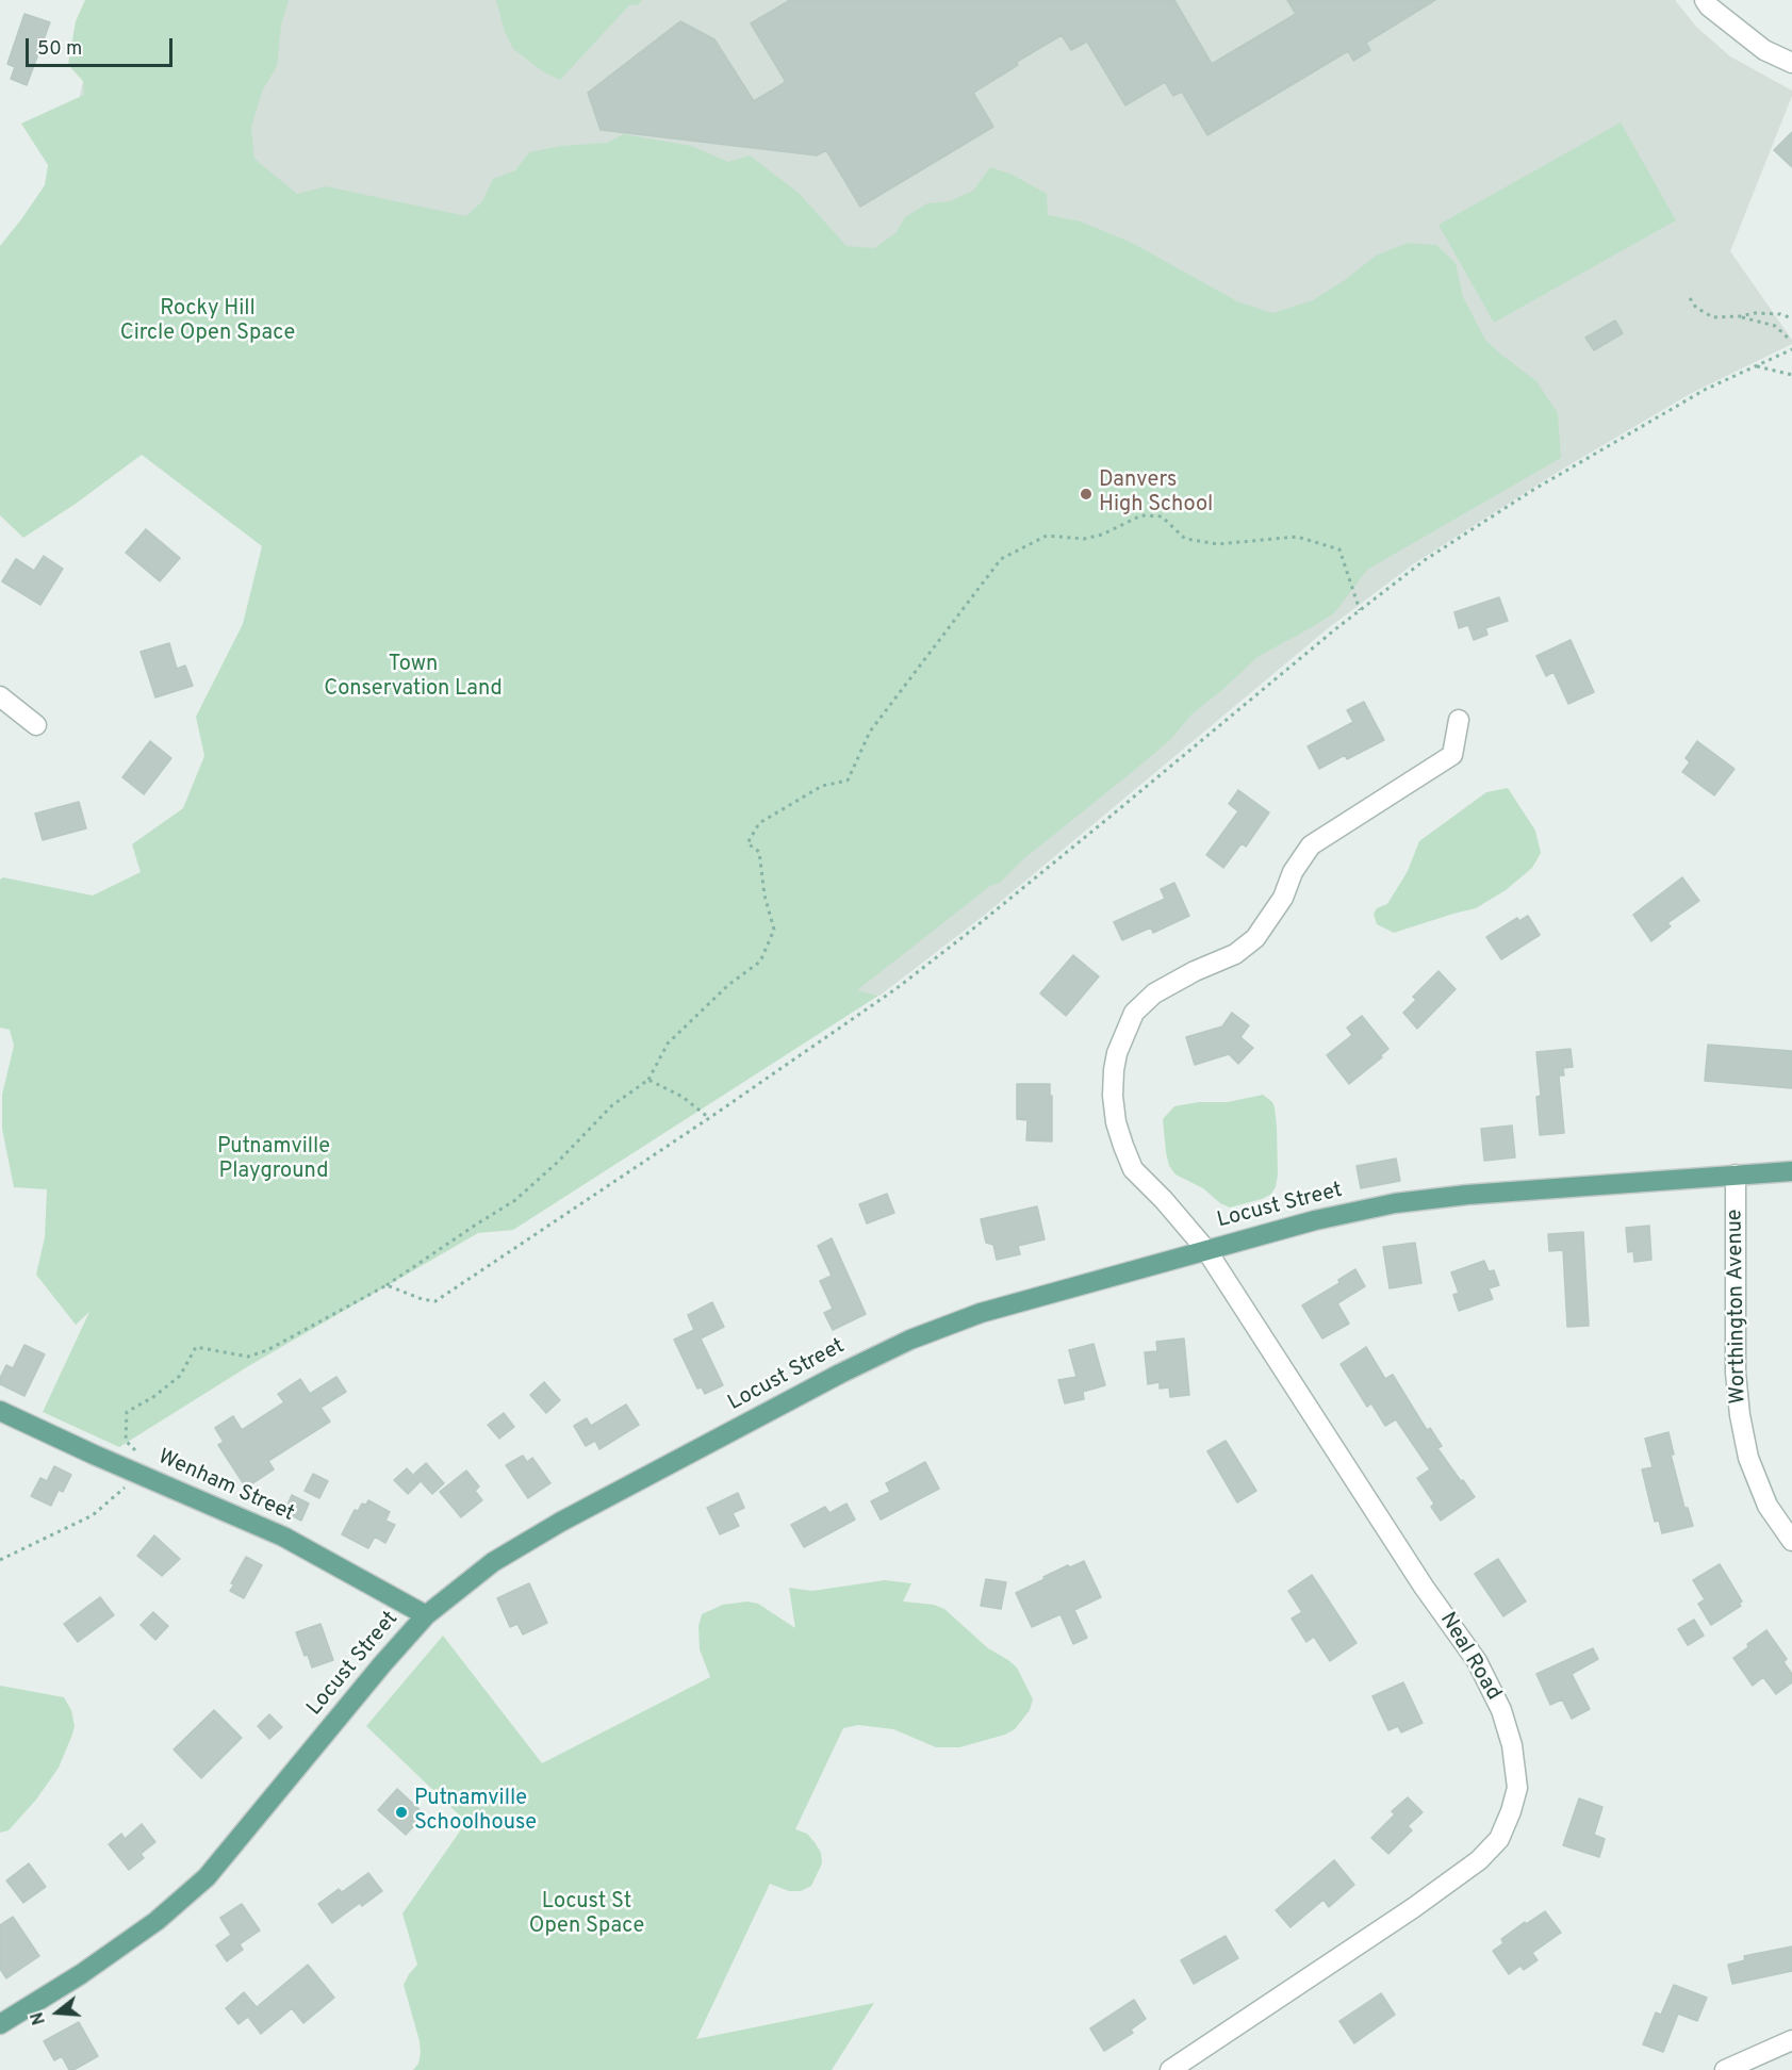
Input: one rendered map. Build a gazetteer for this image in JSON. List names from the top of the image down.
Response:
{
  "streets": {
    "main road": ["Locust Street", "Wenham Street"],
    "street": ["Worthington Avenue", "Neal Road"]
  },
  "crossings": [
    ["Locust Street", "Worthington Avenue"],
    ["Locust Street", "Wenham Street"],
    ["Locust Street", "Neal Road"]
  ],
  "parks": [
    "Rocky Hill Circle Open Space",
    "Town Conservation Land",
    "Putnamville Playground",
    "Locust St Open Space"
  ],
  "places": ["Danvers High School", "Putnamville Schoolhouse"],
  "scale_bar": "50 m",
  "north": "left"
}
